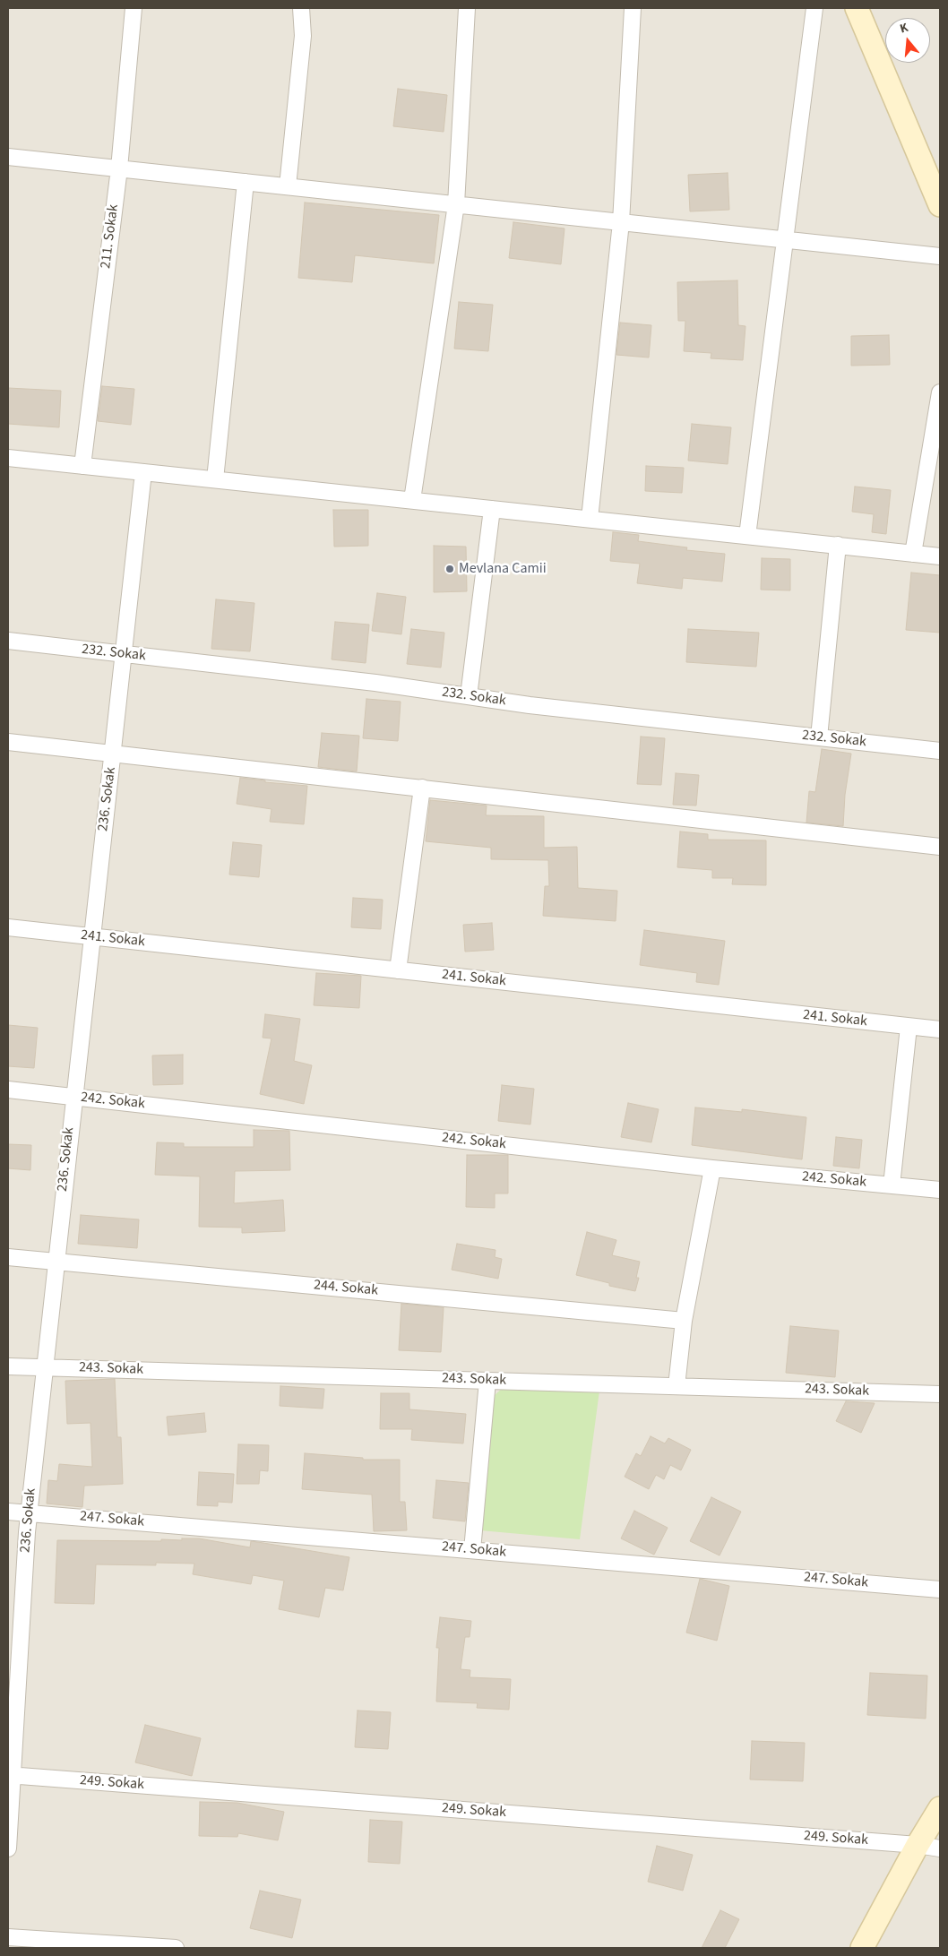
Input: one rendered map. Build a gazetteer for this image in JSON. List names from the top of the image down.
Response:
{
  "streets": {
    "street": [
      "211. Sokak",
      "232. Sokak",
      "236. Sokak",
      "241. Sokak",
      "242. Sokak",
      "244. Sokak",
      "243. Sokak",
      "247. Sokak",
      "249. Sokak"
    ]
  },
  "crossings": [
    ["232. Sokak", "236. Sokak"],
    ["236. Sokak", "241. Sokak"],
    ["236. Sokak", "242. Sokak"],
    ["236. Sokak", "244. Sokak"],
    ["236. Sokak", "243. Sokak"],
    ["236. Sokak", "247. Sokak"],
    ["236. Sokak", "249. Sokak"]
  ],
  "places": ["Mevlana Camii"],
  "north": "top"
}
